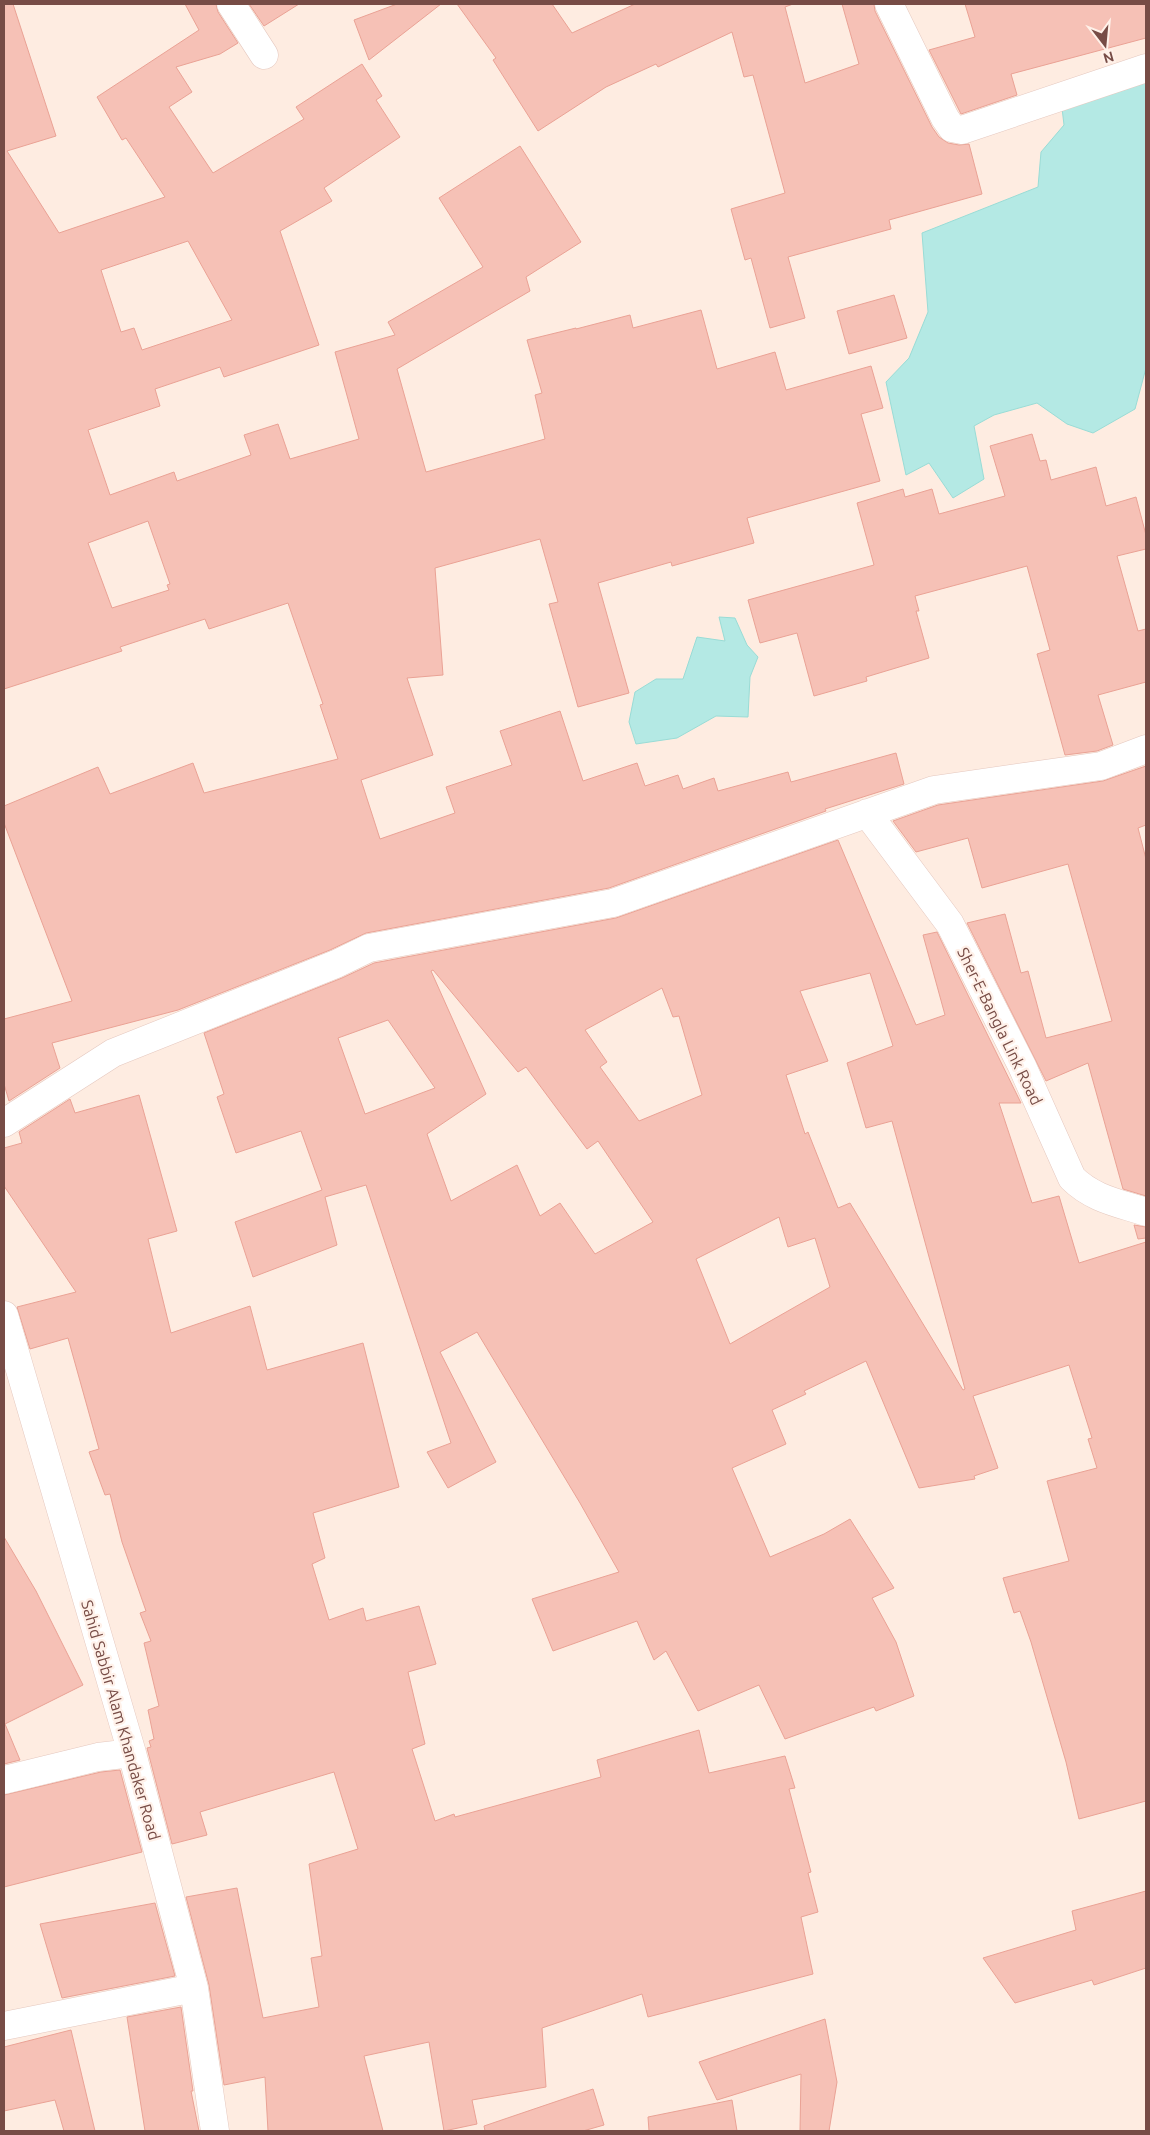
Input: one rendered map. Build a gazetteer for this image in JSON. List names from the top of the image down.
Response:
{
  "streets": {
    "street": ["Sher-E-Bangla Link Road", "Sahid Sabbir Alam Khandaker Road"]
  },
  "north": "bottom"
}
